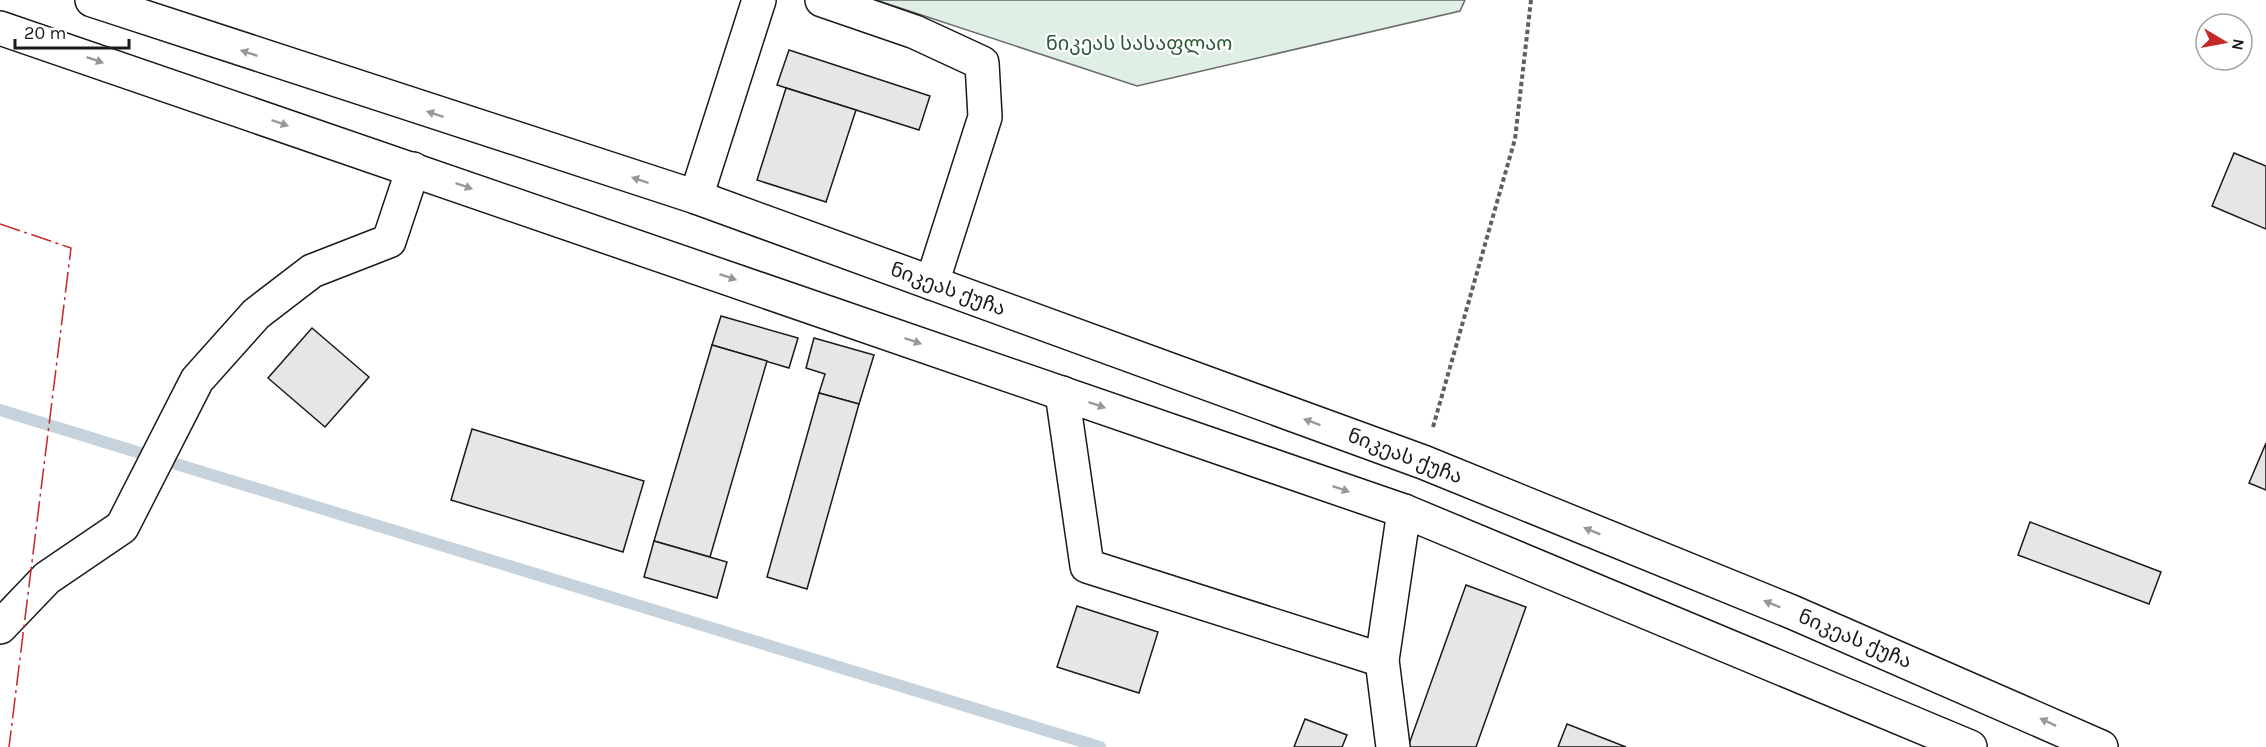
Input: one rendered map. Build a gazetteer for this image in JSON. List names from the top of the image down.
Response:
{
  "streets": {
    "main road": ["ნიკეას ქუჩა"]
  },
  "parks": ["ნიკეას სასაფლაო"],
  "scale_bar": "20 m",
  "north": "right"
}
